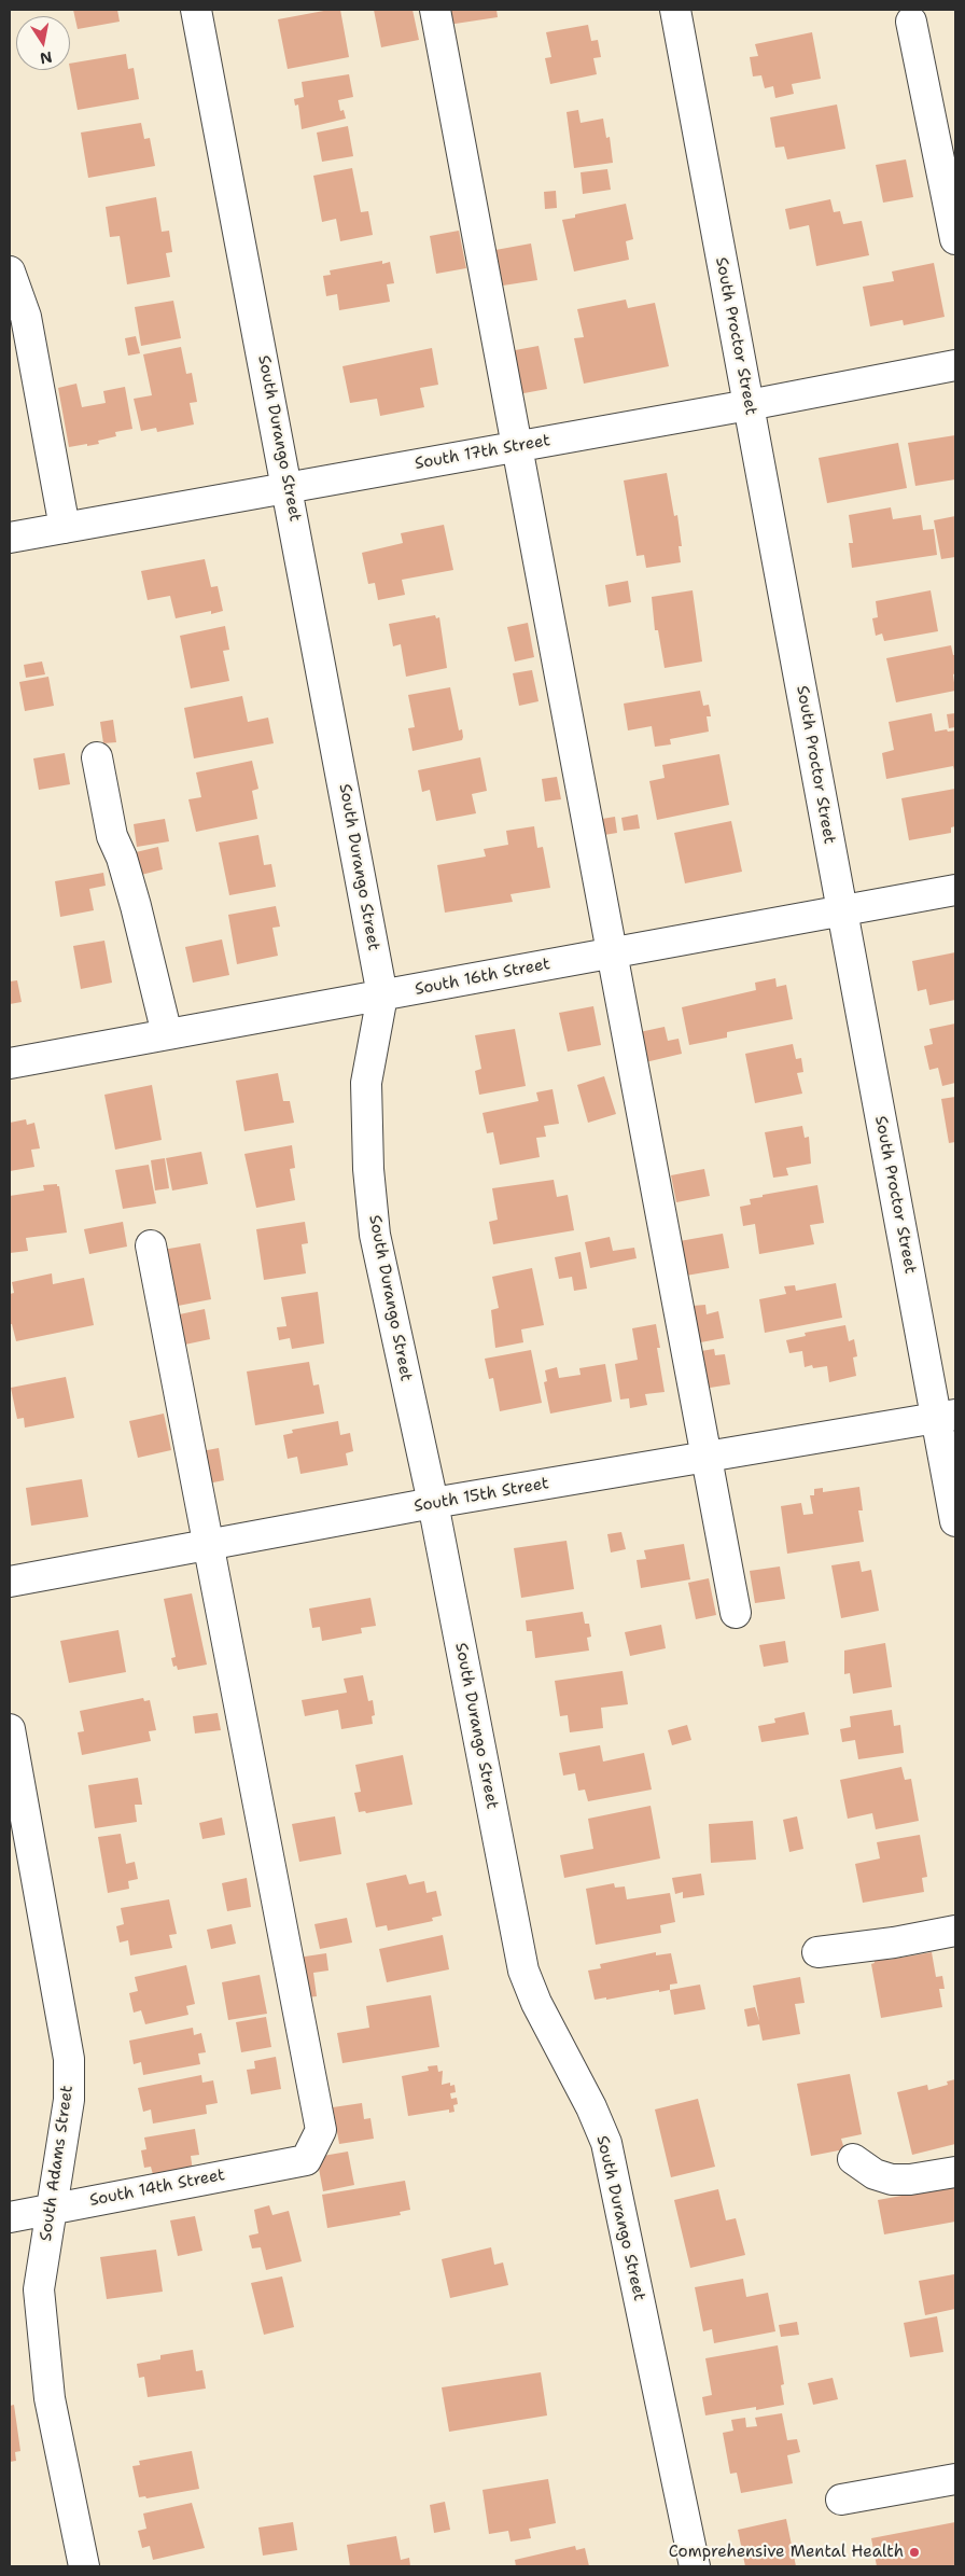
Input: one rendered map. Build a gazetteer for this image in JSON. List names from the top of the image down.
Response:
{
  "streets": {
    "street": [
      "South Proctor Street",
      "South Durango Street",
      "South 17th Street",
      "South 16th Street",
      "South 15th Street",
      "South Adams Street",
      "South 14th Street"
    ]
  },
  "crossings": [
    ["South Proctor Street", "South 17th Street"],
    ["South Proctor Street", "South 16th Street"],
    ["South Proctor Street", "South 15th Street"],
    ["South Durango Street", "South 17th Street"],
    ["South Durango Street", "South 16th Street"],
    ["South Durango Street", "South 15th Street"],
    ["South 15th Street", "South 14th Street"],
    ["South Adams Street", "South 14th Street"]
  ],
  "places": ["Comprehensive Mental Health"],
  "north": "bottom"
}
